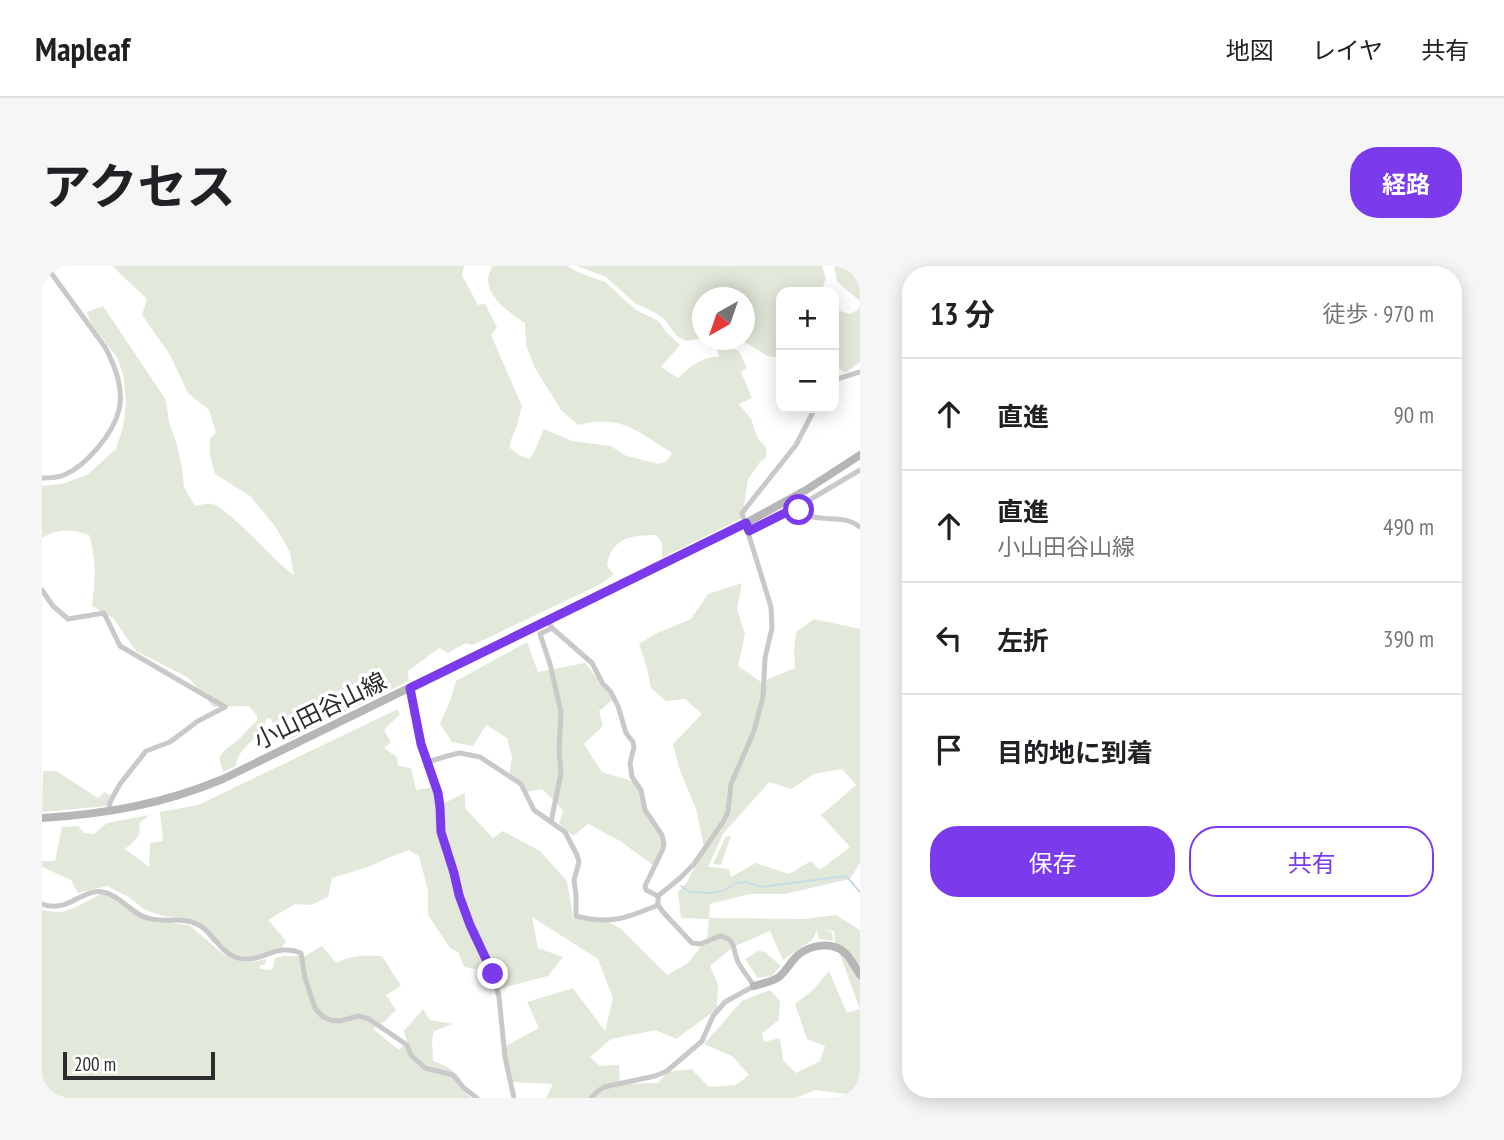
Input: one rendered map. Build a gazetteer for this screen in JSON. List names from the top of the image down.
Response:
{
  "streets": {
    "main road": ["小山田谷山線"]
  },
  "scale_bar": "200 m",
  "north": "bottom left",
  "page": {
    "header": "Mapleaf",
    "nav": ["地図", "レイヤ", "共有"],
    "title": "アクセス",
    "buttons": [
      "経路",
      ["保存", "共有"]
    ],
    "heading": ["13 分", "徒歩 · 970 m"],
    "map_buttons": ["+", "−"],
    "list": [
      ["直進", "90 m"],
      ["直進", "小山田谷山線", "490 m"],
      ["左折", "390 m"],
      "目的地に到着"
    ],
    "scale": "200 m"
  }
}
